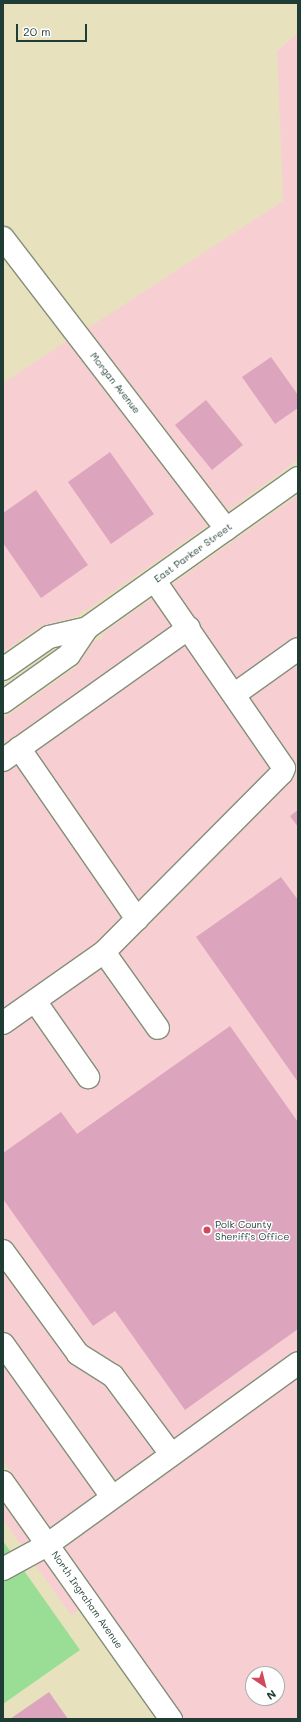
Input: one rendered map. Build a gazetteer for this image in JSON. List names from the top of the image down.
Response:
{
  "streets": {
    "street": ["Morgan Avenue", "East Parker Street", "North Ingraham Avenue"]
  },
  "crossings": [
    ["Morgan Avenue", "East Parker Street"]
  ],
  "places": ["Polk County Sheriff's Office"],
  "scale_bar": "20 m",
  "north": "bottom right"
}
